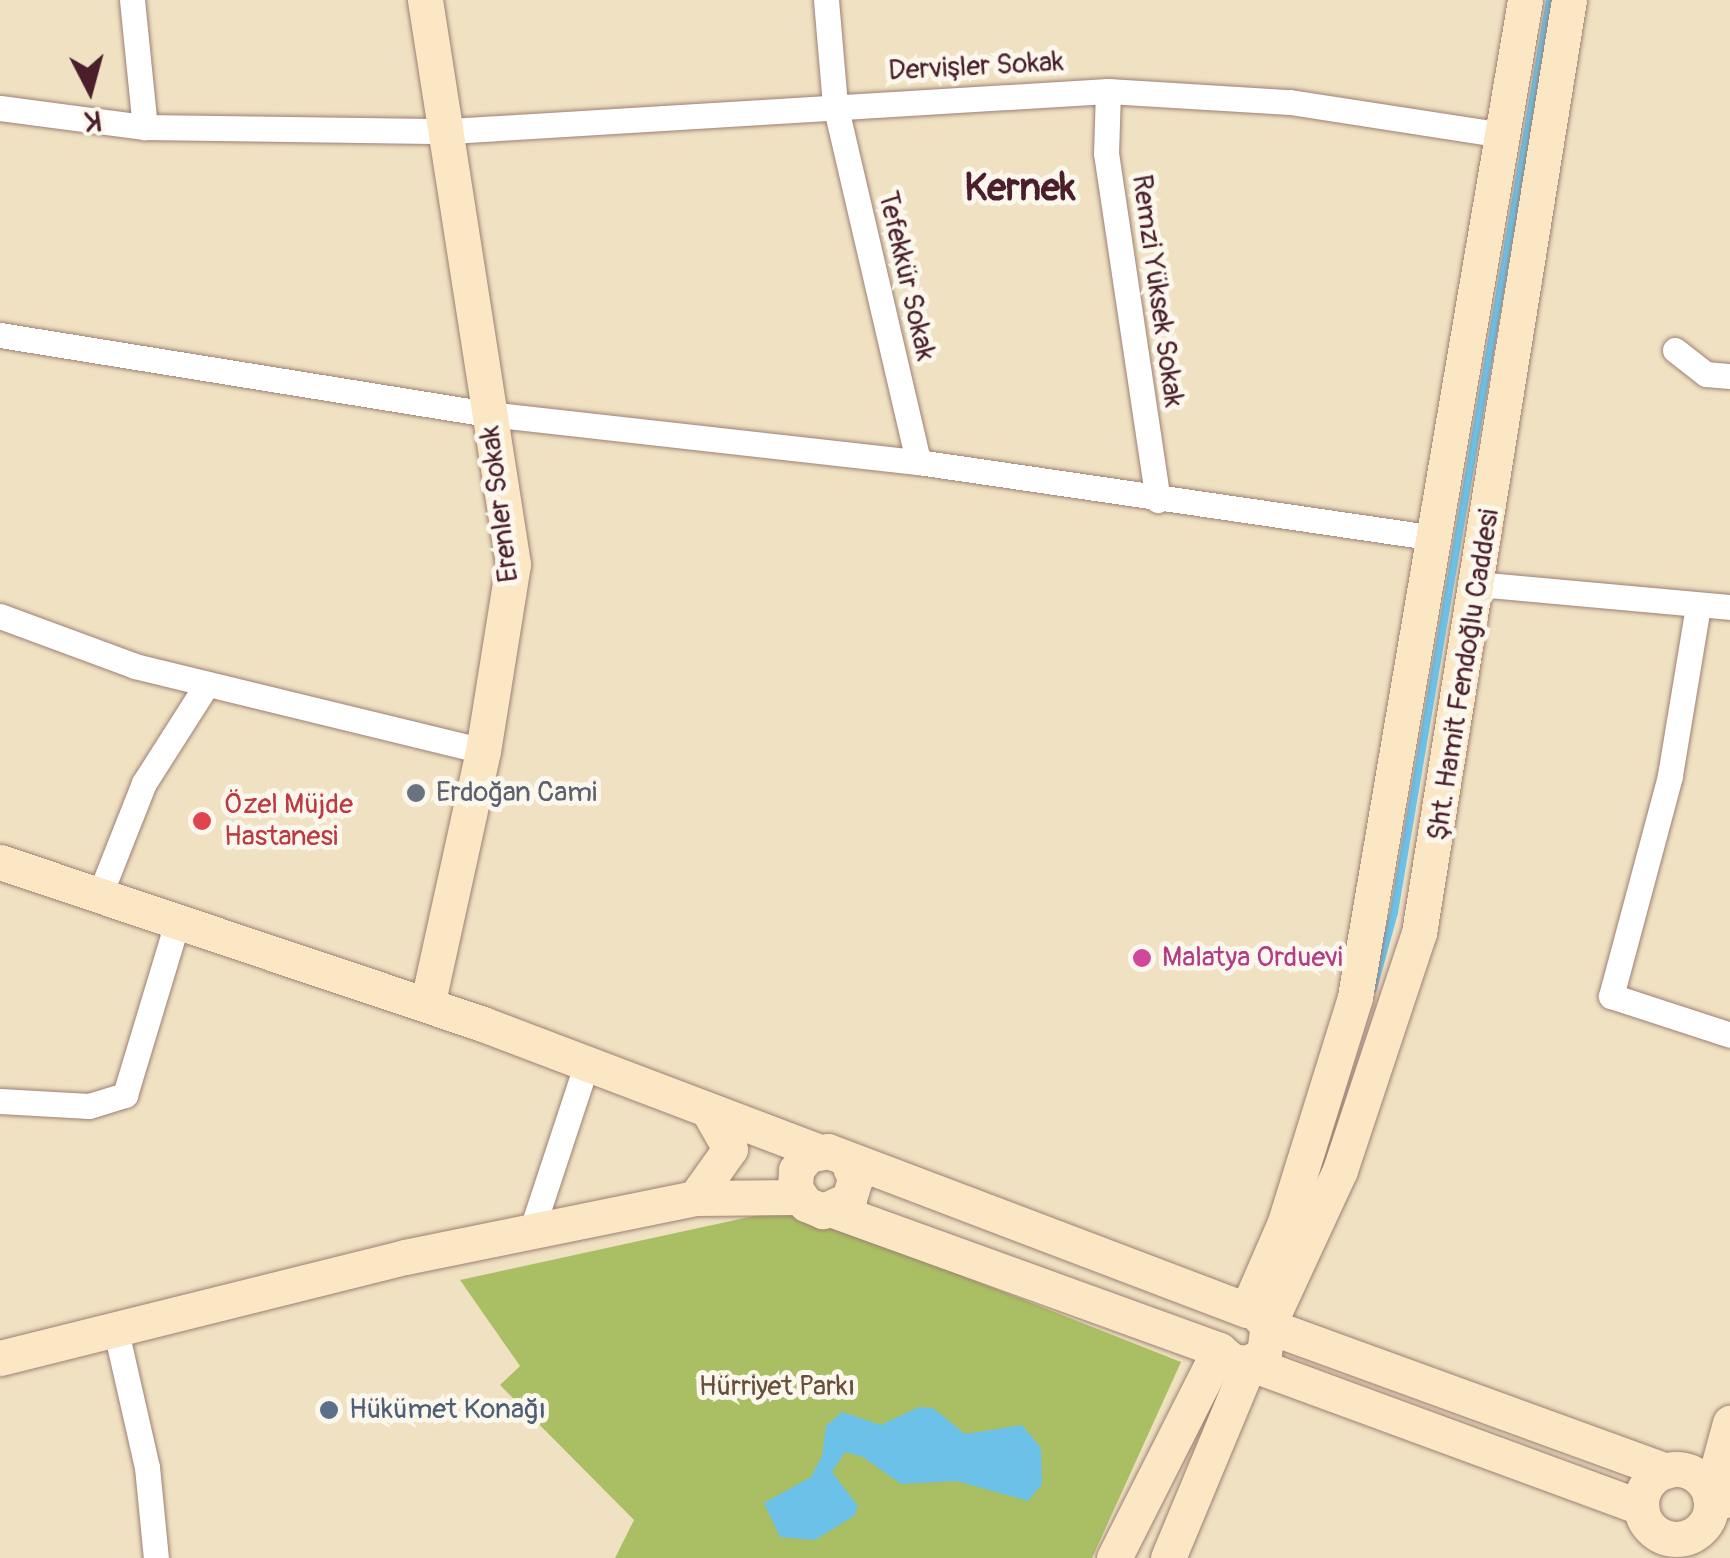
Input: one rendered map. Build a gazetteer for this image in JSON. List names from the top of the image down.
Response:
{
  "streets": {
    "main road": ["Erenler Sokak", "Şht. Hamit Fendoğlu Caddesi"],
    "street": ["Dervişler Sokak", "Tefekkür Sokak", "Remzi Yüksek Sokak"]
  },
  "crossings": [
    ["Dervişler Sokak", "Tefekkür Sokak"],
    ["Dervişler Sokak", "Remzi Yüksek Sokak"],
    ["Dervişler Sokak", "Erenler Sokak"],
    ["Dervişler Sokak", "Şht. Hamit Fendoğlu Caddesi"]
  ],
  "districts": ["Kernek"],
  "parks": ["Hürriyet Parkı"],
  "places": [
    "Erdoğan Cami",
    "Özel Müjde Hastanesi",
    "Malatya Orduevi",
    "Hükümet Konağı"
  ],
  "north": "bottom"
}
